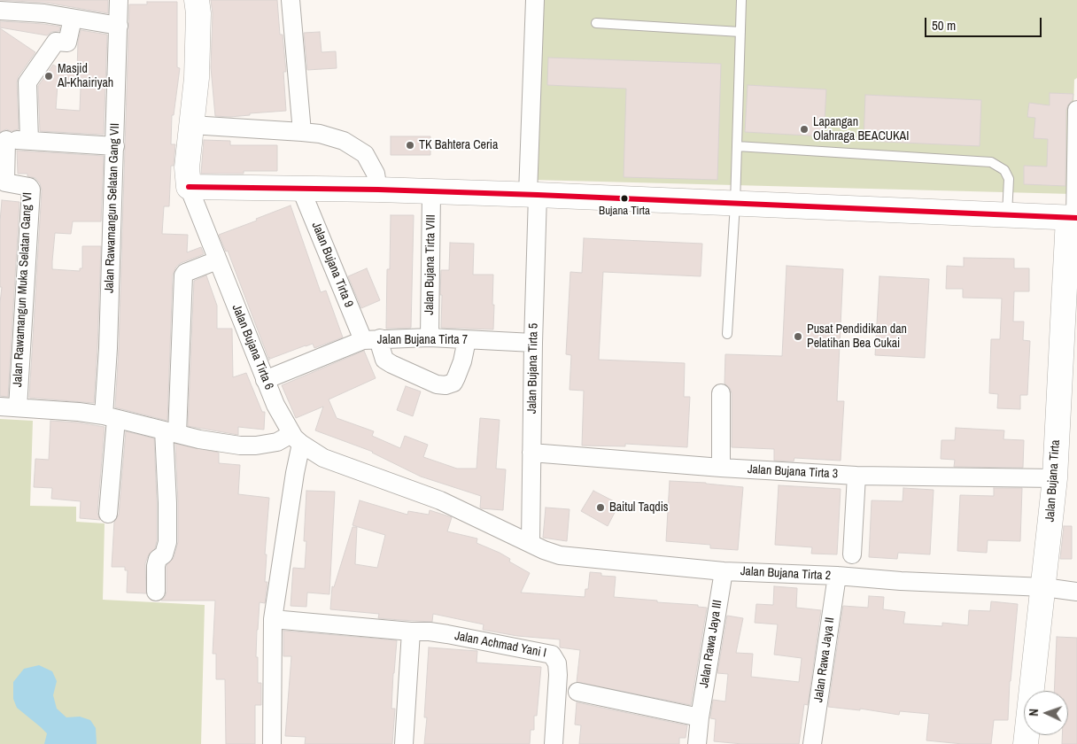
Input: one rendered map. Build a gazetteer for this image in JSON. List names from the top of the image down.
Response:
{
  "streets": {
    "street": [
      "Jalan Rawamangun Selatan Gang VII",
      "Jalan Bujana Tirta 9",
      "Jalan Bujana Tirta VIII",
      "Jalan Rawamangun Muka Selatan Gang VI",
      "Jalan Bujana Tirta 7",
      "Jalan Bujana Tirta 6",
      "Jalan Bujana Tirta 5",
      "Jalan Bujana Tirta 3",
      "Jalan Bujana Tirta",
      "Jalan Bujana Tirta 2",
      "Jalan Rawa Jaya III",
      "Jalan Achmad Yani I",
      "Jalan Rawa Jaya II"
    ]
  },
  "crossings": [
    ["Jalan Bujana Tirta 9", "Jalan Bujana Tirta 7"],
    ["Jalan Bujana Tirta VIII", "Jalan Bujana Tirta 7"],
    ["Jalan Bujana Tirta 7", "Jalan Bujana Tirta 6"],
    ["Jalan Bujana Tirta 7", "Jalan Bujana Tirta 5"],
    ["Jalan Bujana Tirta 6", "Jalan Bujana Tirta 5"],
    ["Jalan Bujana Tirta 6", "Jalan Bujana Tirta 2"],
    ["Jalan Bujana Tirta 5", "Jalan Bujana Tirta 3"],
    ["Jalan Bujana Tirta 5", "Jalan Bujana Tirta 2"],
    ["Jalan Bujana Tirta 3", "Jalan Bujana Tirta"],
    ["Jalan Bujana Tirta", "Jalan Bujana Tirta 2"],
    ["Jalan Bujana Tirta 2", "Jalan Rawa Jaya III"],
    ["Jalan Bujana Tirta 2", "Jalan Rawa Jaya II"]
  ],
  "places": [
    "Masjid Al-Khairiyah",
    "Lapangan Olahraga BEACUKAI",
    "TK Bahtera Ceria",
    "Bujana Tirta",
    "Pusat Pendidikan dan Pelatihan Bea Cukai",
    "Baitul Taqdis"
  ],
  "scale_bar": "50 m",
  "north": "left"
}
